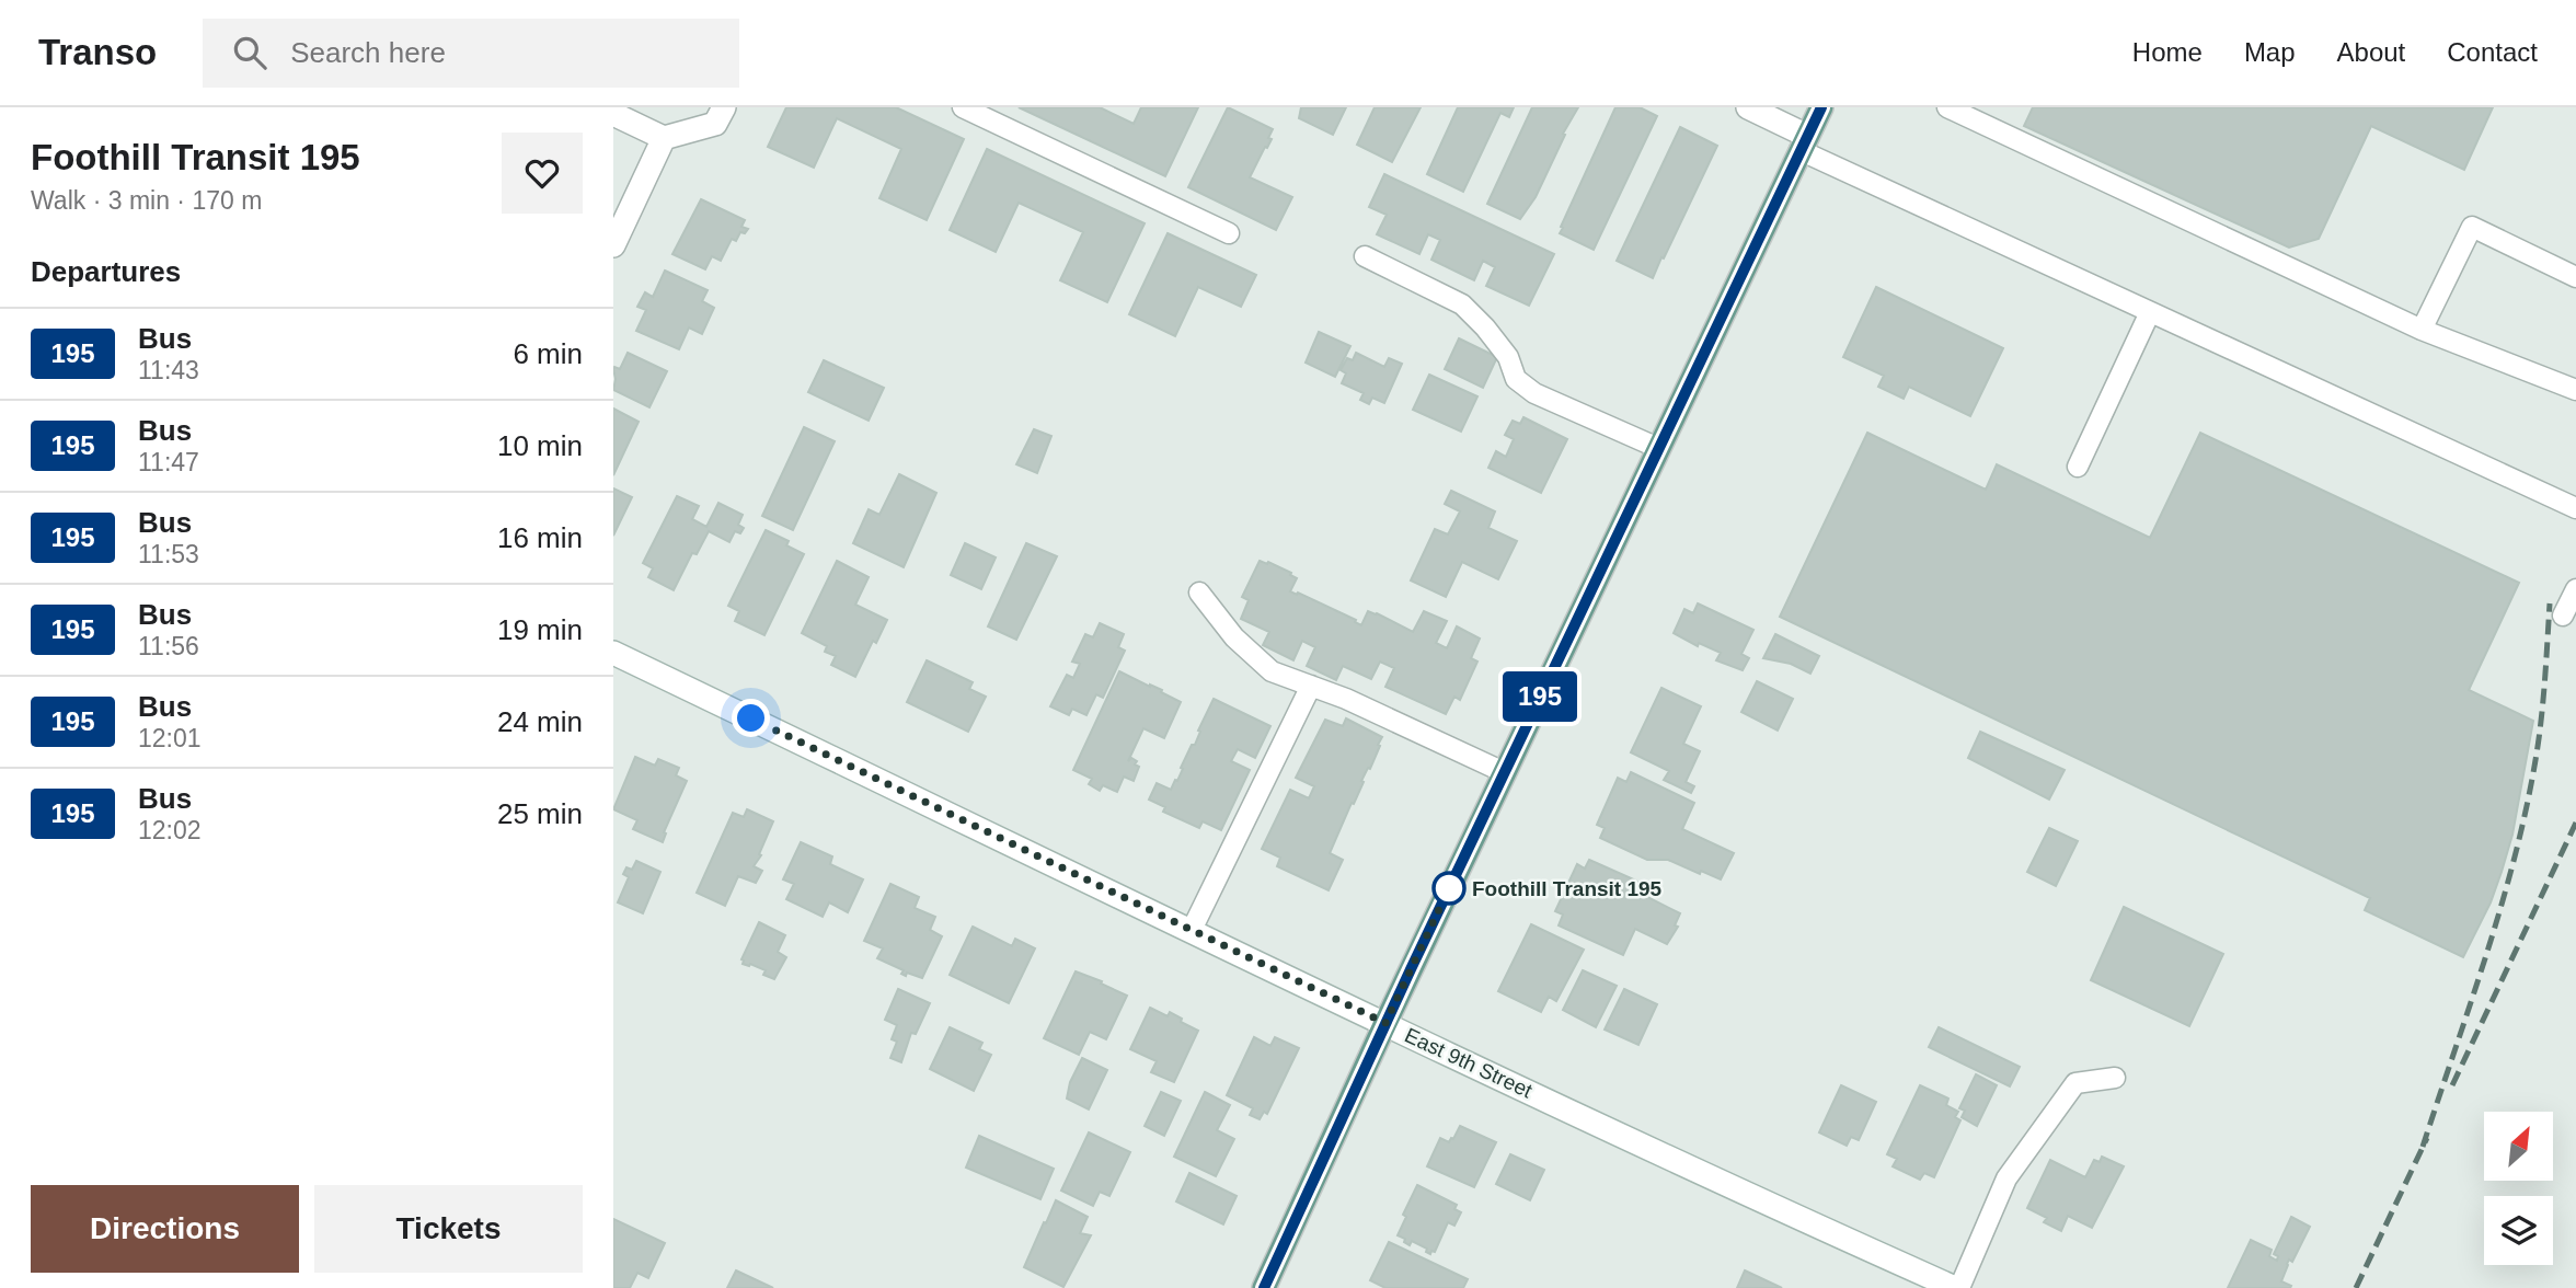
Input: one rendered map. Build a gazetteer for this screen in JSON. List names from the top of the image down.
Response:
{
  "streets": {
    "street": ["East 9th Street"]
  },
  "places": ["Foothill Transit 195"],
  "lines": ["bus line 195"],
  "north": "top right",
  "page": {
    "header": "Transo",
    "search": "Search here",
    "nav": [
      "Home",
      "Map",
      "About",
      "Contact"
    ],
    "heading": [
      ["Foothill Transit 195", "Walk · 3 min · 170 m"],
      "Departures"
    ],
    "on_map": "195",
    "list": [
      {
        "mark": "195",
        "name": "Bus",
        "note": "11:43",
        "value": "6 min"
      },
      {
        "mark": "195",
        "name": "Bus",
        "note": "11:47",
        "value": "10 min"
      },
      {
        "mark": "195",
        "name": "Bus",
        "note": "11:53",
        "value": "16 min"
      },
      {
        "mark": "195",
        "name": "Bus",
        "note": "11:56",
        "value": "19 min"
      },
      {
        "mark": "195",
        "name": "Bus",
        "note": "12:01",
        "value": "24 min"
      },
      {
        "mark": "195",
        "name": "Bus",
        "note": "12:02",
        "value": "25 min"
      }
    ],
    "buttons": ["Directions", "Tickets"]
  }
}
